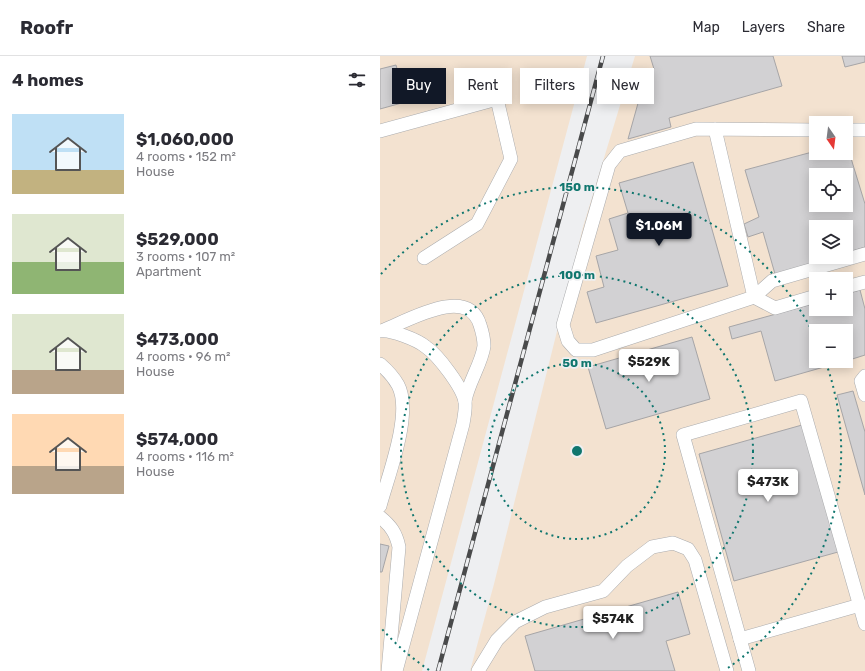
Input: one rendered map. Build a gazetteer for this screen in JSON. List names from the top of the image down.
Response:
{
  "north": "bottom",
  "page": {
    "header": "Roofr",
    "nav": ["Map", "Layers", "Share"],
    "heading": "4 homes",
    "chip": [
      "Buy",
      "Rent",
      "Filters",
      "New"
    ],
    "list": [
      {
        "name": "$1,060,000",
        "note": "4 rooms · 152 m² · House"
      },
      {
        "name": "$529,000",
        "note": "3 rooms · 107 m² · Apartment"
      },
      {
        "name": "$473,000",
        "note": "4 rooms · 96 m² · House"
      },
      {
        "name": "$574,000",
        "note": "4 rooms · 116 m² · House"
      }
    ],
    "map_buttons": ["+", "−"],
    "price": [
      "$1.06M",
      "$529K",
      "$473K",
      "$574K"
    ]
  },
  "rings": ["150 m", "100 m", "50 m"]
}
